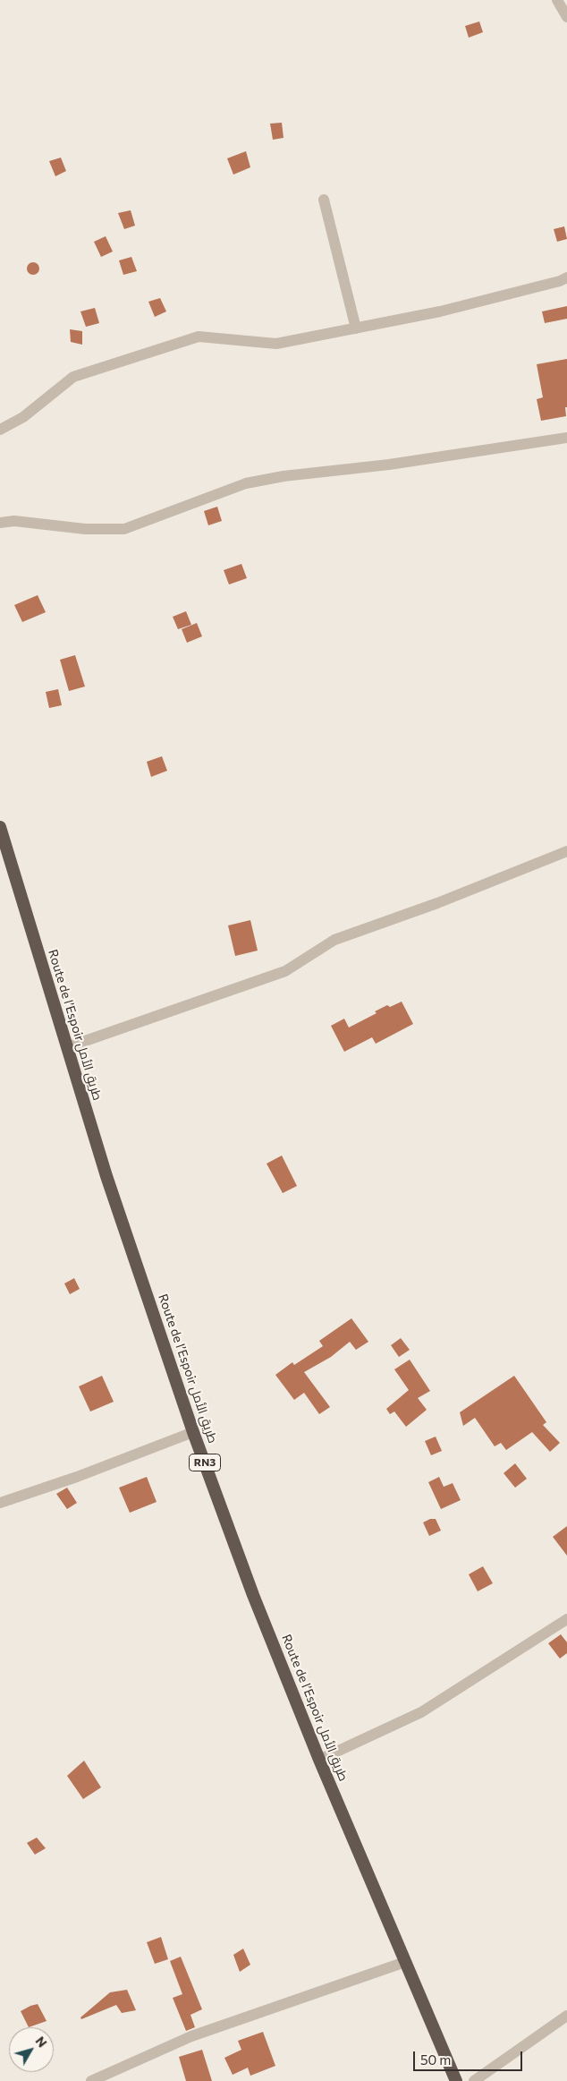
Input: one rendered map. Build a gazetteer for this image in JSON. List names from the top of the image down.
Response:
{
  "streets": {
    "highway": ["Route de l’Espoir طريق الأمل", "RN3"]
  },
  "scale_bar": "50 m",
  "north": "top right"
}
